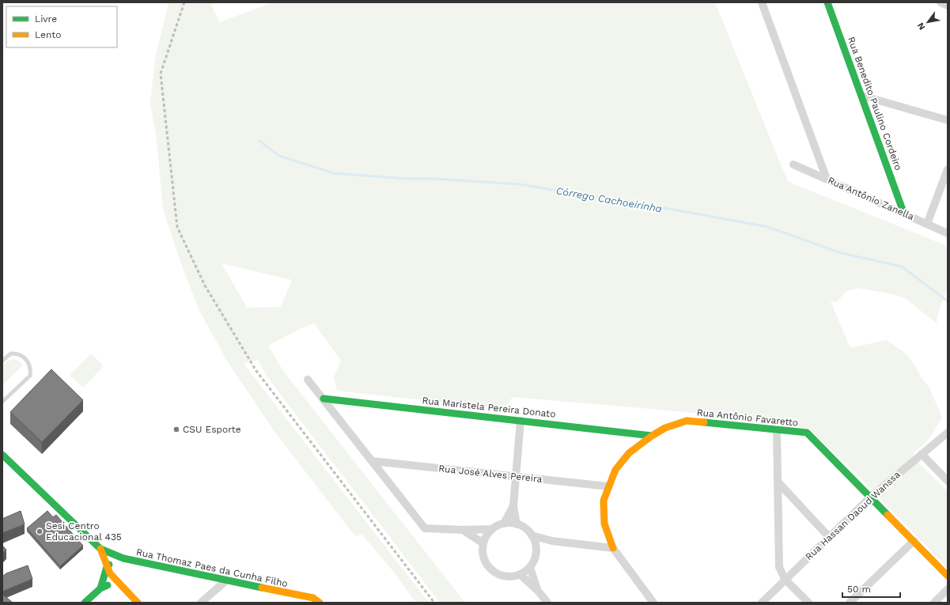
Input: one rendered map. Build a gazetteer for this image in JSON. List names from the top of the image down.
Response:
{
  "streets": {
    "street": [
      "Rua Benedito Paulino Cordeiro",
      "Rua Antônio Zanella",
      "Rua Maristela Pereira Donato",
      "Rua Antônio Favaretto",
      "Rua José Alves Pereira",
      "Rua Hassan Daoud Wanssa",
      "Rua Thomaz Paes da Cunha Filho"
    ]
  },
  "crossings": [
    ["Rua Benedito Paulino Cordeiro", "Rua Antônio Zanella"],
    ["Rua Maristela Pereira Donato", "Rua Antônio Favaretto"],
    ["Rua Antônio Favaretto", "Rua Hassan Daoud Wanssa"]
  ],
  "water": ["Córrego Cachoeirinha"],
  "places": ["CSU Esporte", "Sesi Centro Educacional 435"],
  "legend": ["Livre", "Lento"],
  "scale_bar": "50 m",
  "north": "bottom left"
}
